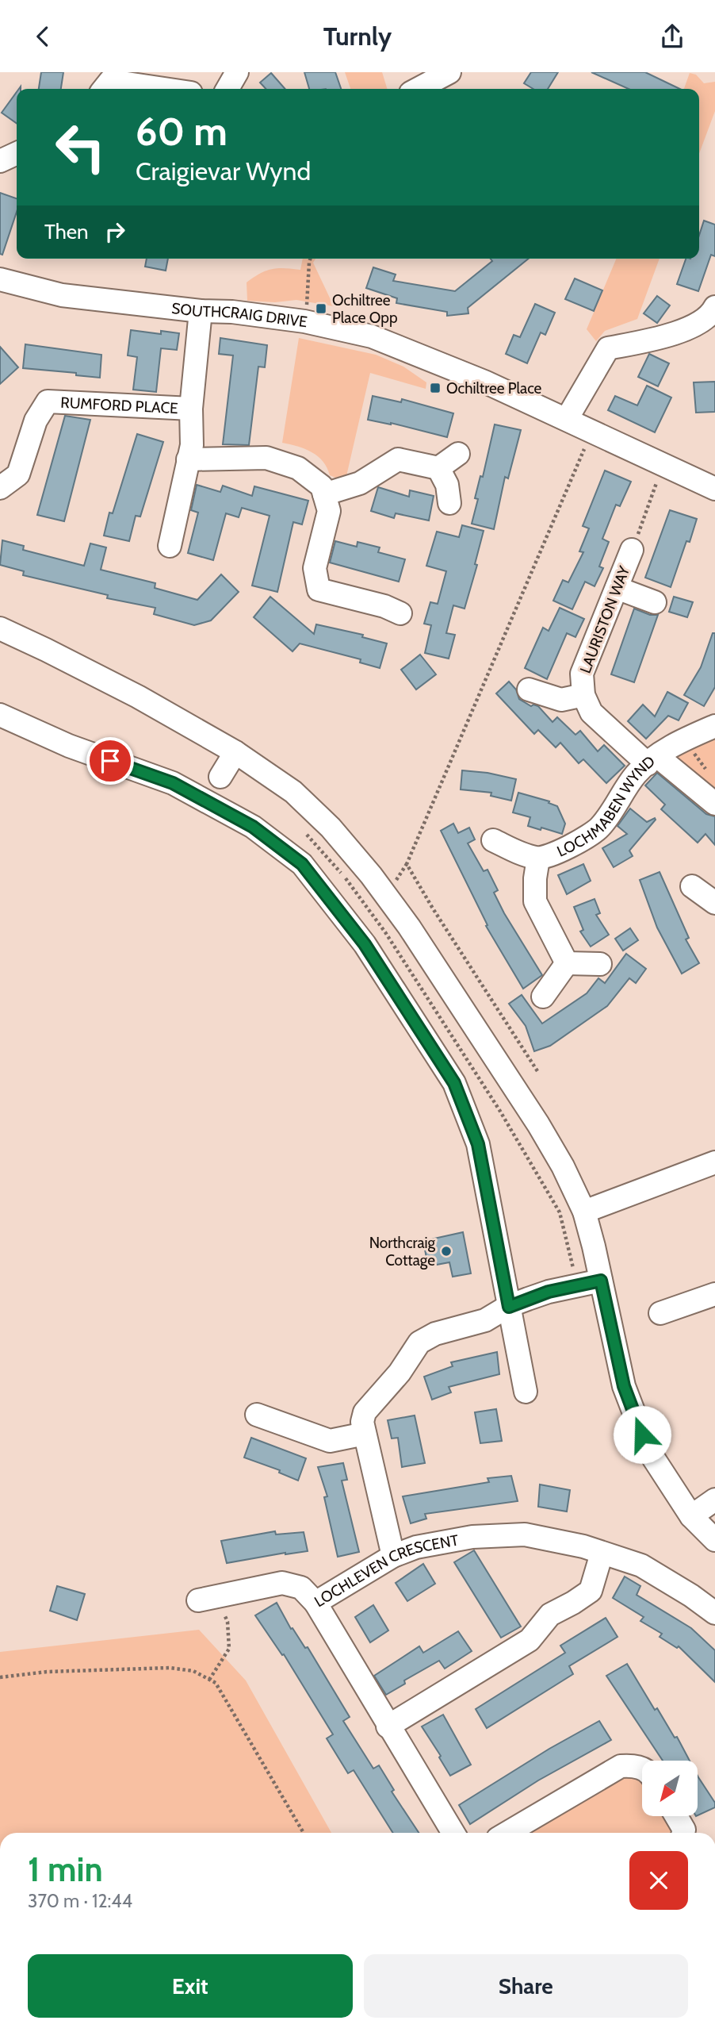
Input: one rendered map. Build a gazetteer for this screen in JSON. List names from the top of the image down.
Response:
{
  "streets": {
    "street": [
      "SOUTHCRAIG DRIVE",
      "RUMFORD PLACE",
      "LAURISTON WAY",
      "LOCHMABEN WYND",
      "LOCHLEVEN CRESCENT"
    ]
  },
  "crossings": [
    ["LAURISTON WAY", "LOCHMABEN WYND"]
  ],
  "places": {
    "transit": ["Ochiltree Place Opp", "Ochiltree Place"],
    "other": ["Northcraig Cottage"]
  },
  "north": "bottom left",
  "page": {
    "header": "Turnly",
    "turn": ["60 m", "Craigievar Wynd"],
    "then": "Then",
    "heading": ["1 min", "370 m · 12:44"],
    "buttons": ["Exit", "Share"]
  }
}
